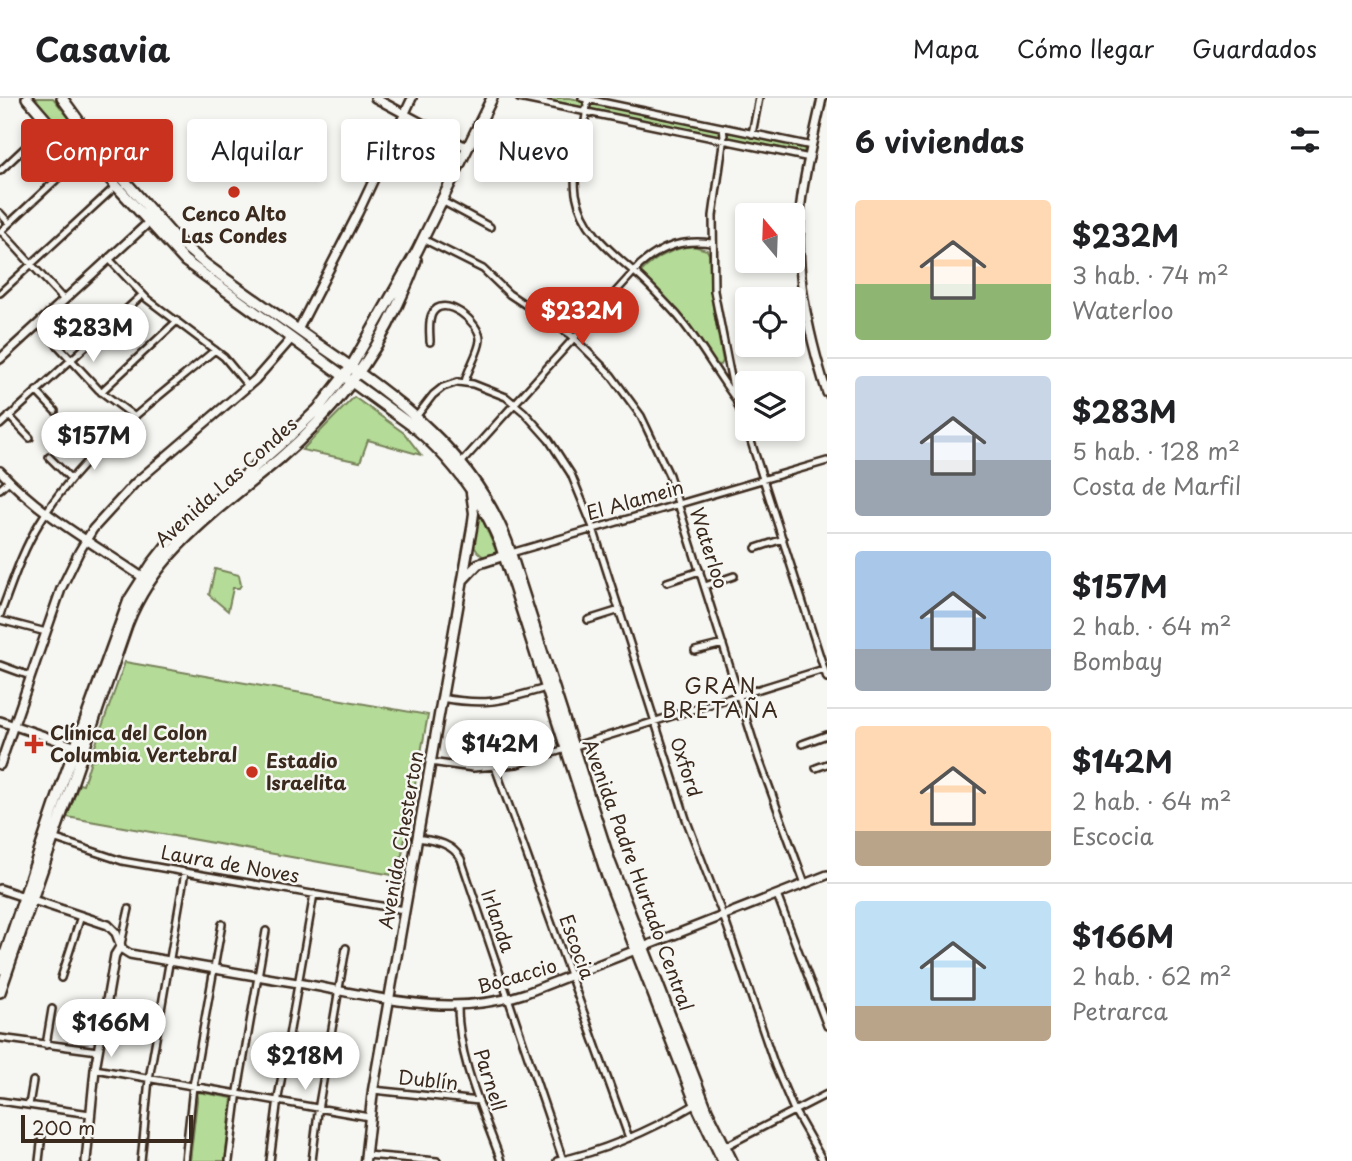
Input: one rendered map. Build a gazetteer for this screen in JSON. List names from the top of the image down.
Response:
{
  "streets": {
    "main road": [
      "Avenida Las Condes",
      "El Alamein",
      "Avenida Chesterton",
      "Avenida Padre Hurtado Central"
    ],
    "street": [
      "Waterloo",
      "Oxford",
      "Laura de Noves",
      "Irlanda",
      "Escocia",
      "Bocaccio",
      "Dublín",
      "Parnell"
    ]
  },
  "crossings": [
    ["Avenida Las Condes", "Waterloo"],
    ["Avenida Las Condes", "Laura de Noves"],
    ["Avenida Las Condes", "Avenida Padre Hurtado Central"],
    ["El Alamein", "Waterloo"],
    ["El Alamein", "Oxford"],
    ["El Alamein", "Avenida Chesterton"],
    ["El Alamein", "Avenida Padre Hurtado Central"],
    ["Waterloo", "Bocaccio"],
    ["Oxford", "Bocaccio"],
    ["Avenida Chesterton", "Laura de Noves"],
    ["Avenida Chesterton", "Avenida Padre Hurtado Central"],
    ["Avenida Chesterton", "Irlanda"],
    ["Avenida Chesterton", "Bocaccio"],
    ["Avenida Chesterton", "Dublín"],
    ["Avenida Padre Hurtado Central", "Bocaccio"],
    ["Irlanda", "Bocaccio"],
    ["Escocia", "Bocaccio"],
    ["Bocaccio", "Parnell"],
    ["Dublín", "Parnell"]
  ],
  "districts": ["GRAN BRETAÑA"],
  "places": {
    "other": ["Cenco Alto Las Condes", "Estadio Israelita"],
    "health": ["Clínica del Colon Columbia Vertebral"]
  },
  "scale_bar": "200 m",
  "north": "top",
  "page": {
    "header": "Casavia",
    "nav": ["Mapa", "Cómo llegar", "Guardados"],
    "heading": "6 viviendas",
    "chip": [
      "Comprar",
      "Alquilar",
      "Filtros",
      "Nuevo"
    ],
    "list": [
      {
        "name": "$232M",
        "note": "3 hab. · 74 m² · Waterloo"
      },
      {
        "name": "$283M",
        "note": "5 hab. · 128 m² · Costa de Marfil"
      },
      {
        "name": "$157M",
        "note": "2 hab. · 64 m² · Bombay"
      },
      {
        "name": "$142M",
        "note": "2 hab. · 64 m² · Escocia"
      },
      {
        "name": "$166M",
        "note": "2 hab. · 62 m² · Petrarca"
      }
    ],
    "price": [
      "$232M",
      "$283M",
      "$157M",
      "$142M",
      "$166M",
      "$218M"
    ],
    "scale": "200 m"
  }
}
